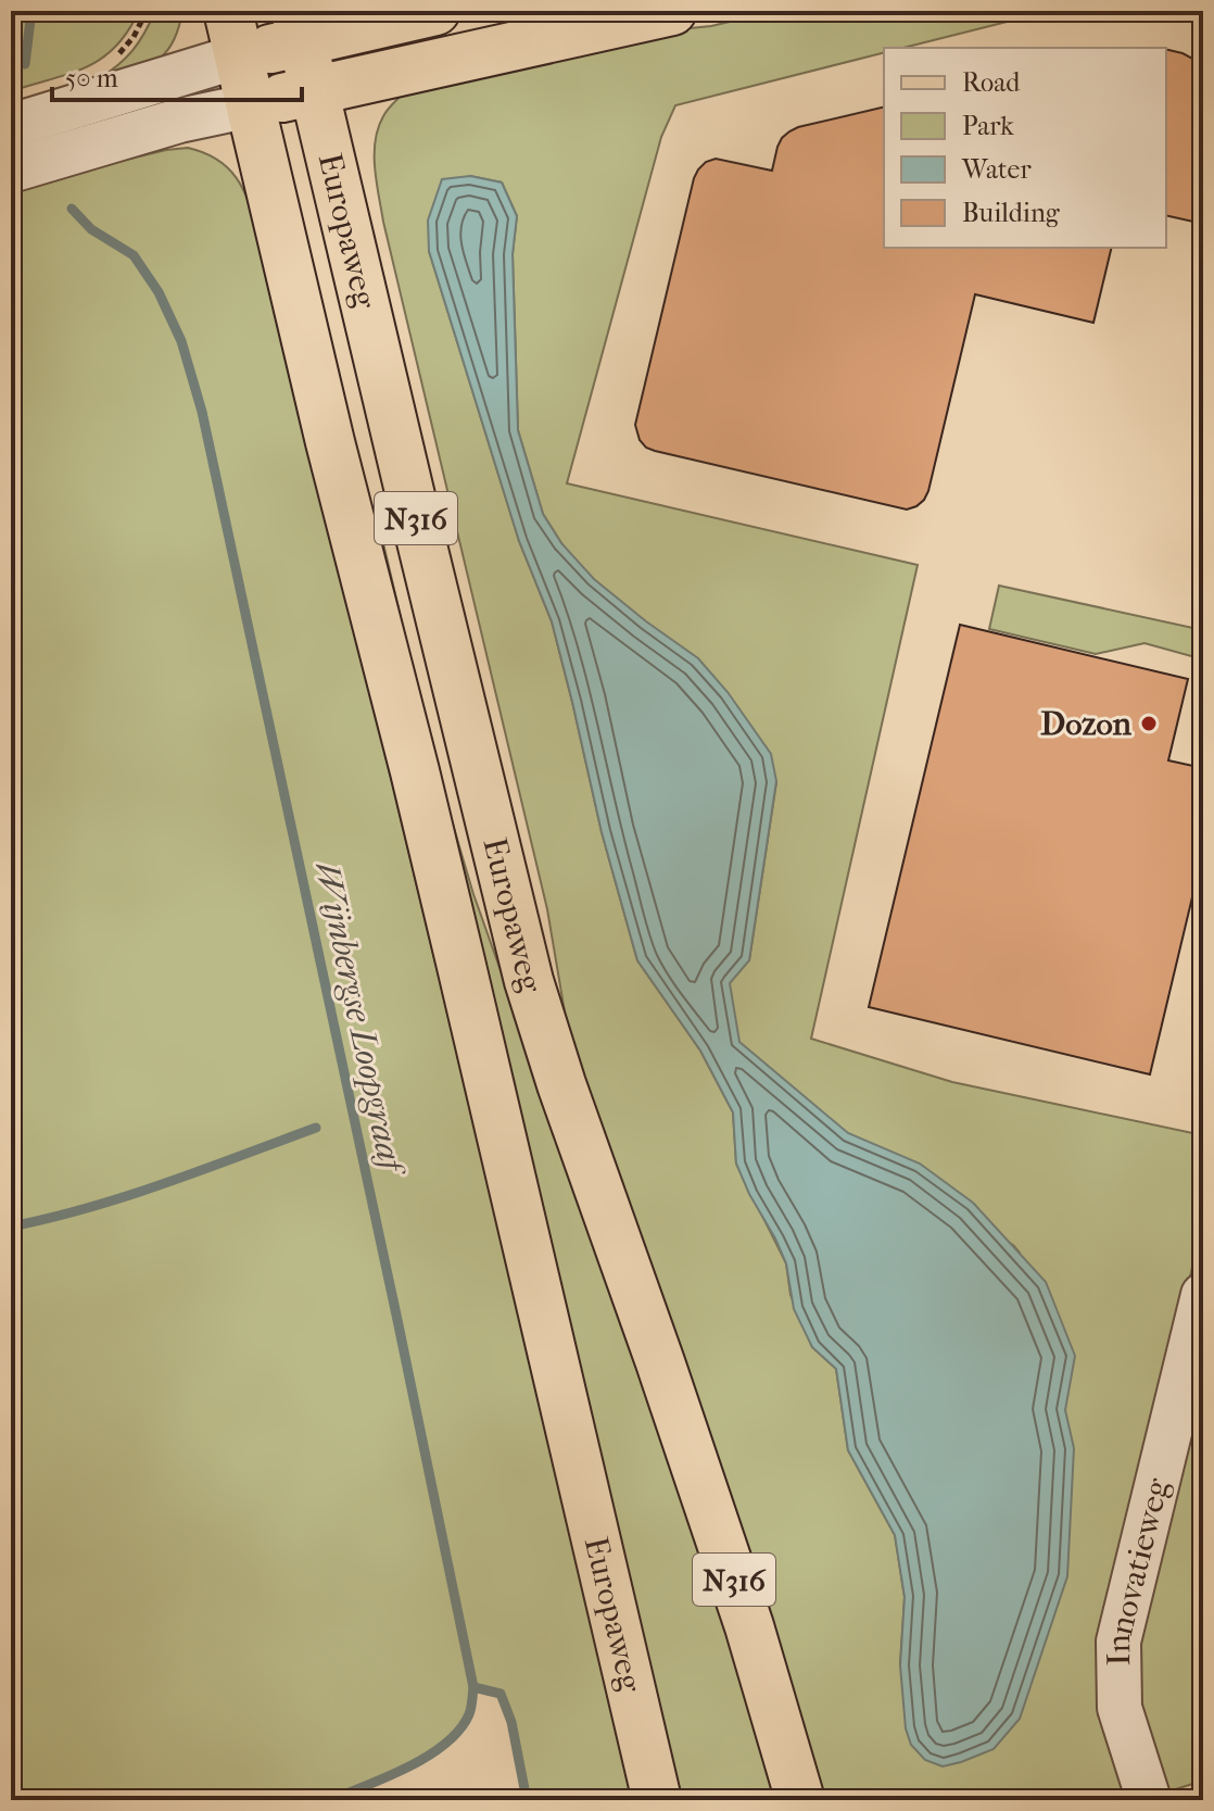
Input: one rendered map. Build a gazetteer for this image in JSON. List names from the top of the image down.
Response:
{
  "streets": {
    "main road": ["Europaweg", "N316"],
    "street": ["Innovatieweg"]
  },
  "water": ["Wijnbergse Loopgraaf"],
  "places": ["Dozon"],
  "legend": [
    "Road",
    "Park",
    "Water",
    "Building"
  ],
  "scale_bar": "50 m"
}
